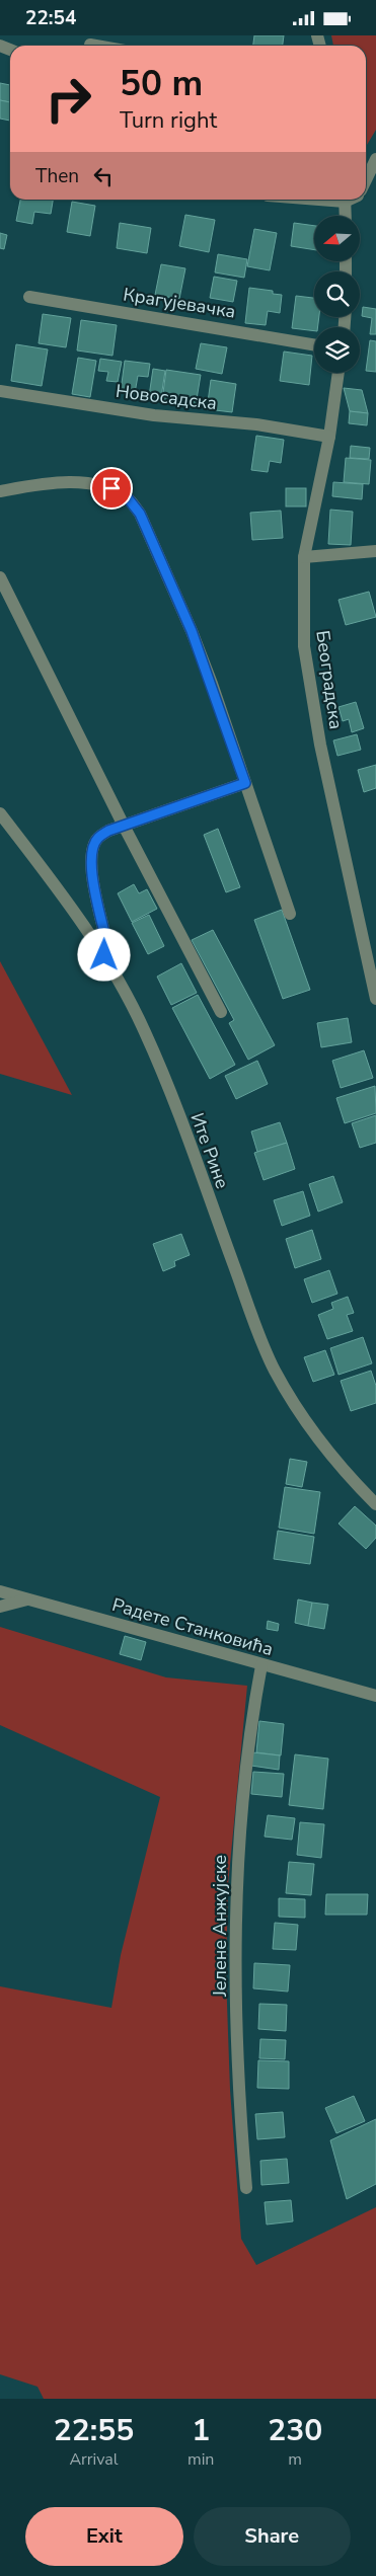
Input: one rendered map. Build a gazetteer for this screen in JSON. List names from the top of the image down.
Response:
{
  "streets": {
    "street": [
      "Крагујевачка",
      "Новосадска",
      "Београдска",
      "Ите Рине",
      "Радете Станковића",
      "Јелене Анжујске"
    ]
  },
  "crossings": [
    ["Новосадска", "Београдска"],
    ["Радете Станковића", "Јелене Анжујске"]
  ],
  "north": "left",
  "page": {
    "status": "22:54",
    "turn": ["50 m", "Turn right"],
    "then": "Then",
    "eta": [
      "22:55",
      "Arrival",
      "1",
      "min",
      "230",
      "m"
    ],
    "buttons": ["Exit", "Share"]
  }
}
